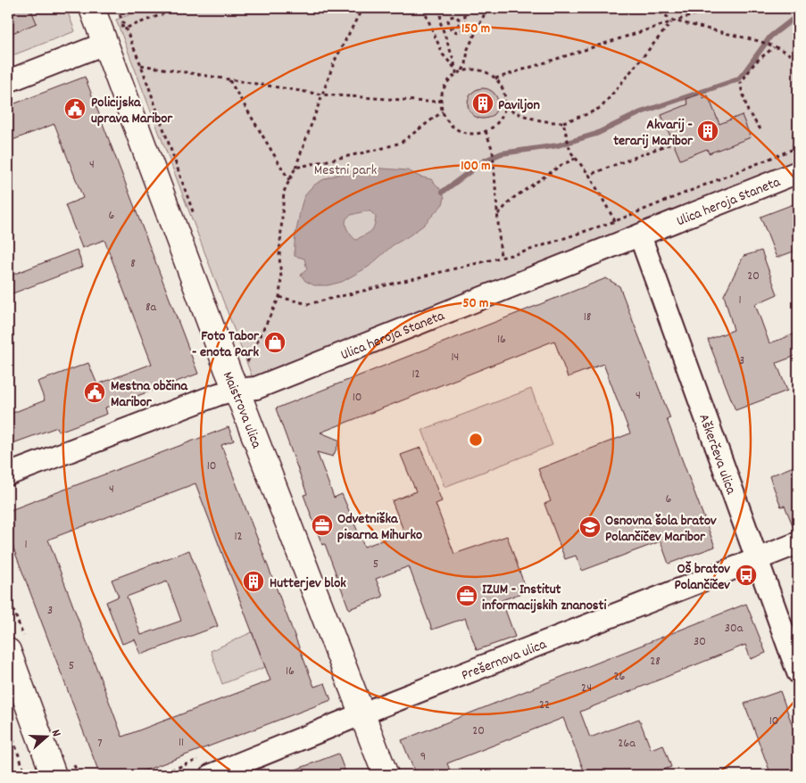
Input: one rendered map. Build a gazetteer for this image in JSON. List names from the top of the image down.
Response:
{
  "streets": {
    "street": [
      "Ulica heroja Staneta",
      "Maistrova ulica",
      "Aškerčeva ulica",
      "Prešernova ulica"
    ]
  },
  "crossings": [
    ["Ulica heroja Staneta", "Maistrova ulica"],
    ["Ulica heroja Staneta", "Aškerčeva ulica"],
    ["Maistrova ulica", "Prešernova ulica"],
    ["Aškerčeva ulica", "Prešernova ulica"]
  ],
  "parks": ["Mestni park"],
  "places": {
    "building": ["Paviljon", "Akvarij - terarij Maribor", "Hutterjev blok"],
    "public building": ["Policijska uprava Maribor", "Mestna občina Maribor"],
    "shop": ["Foto Tabor - enota Park"],
    "office": ["Odvetniška pisarna Mihurko", "IZUM - Institut informacijskih znanosti"],
    "school or university": ["Osnovna šola bratov Polančičev Maribor"],
    "bus stop": ["OŠ bratov Polančičev"]
  },
  "house_numbers": [
    "4",
    "6",
    "8",
    "20",
    "1",
    "8a",
    "18",
    "16",
    "14",
    "3",
    "12",
    "4",
    "10",
    "10",
    "4",
    "6",
    "12",
    "1",
    "5",
    "3",
    "30a",
    "30",
    "28",
    "5",
    "16",
    "26",
    "24",
    "22",
    "10",
    "20",
    "11",
    "7",
    "26a",
    "9"
  ],
  "north": "right",
  "rings": ["150 m", "100 m", "50 m"]
}
